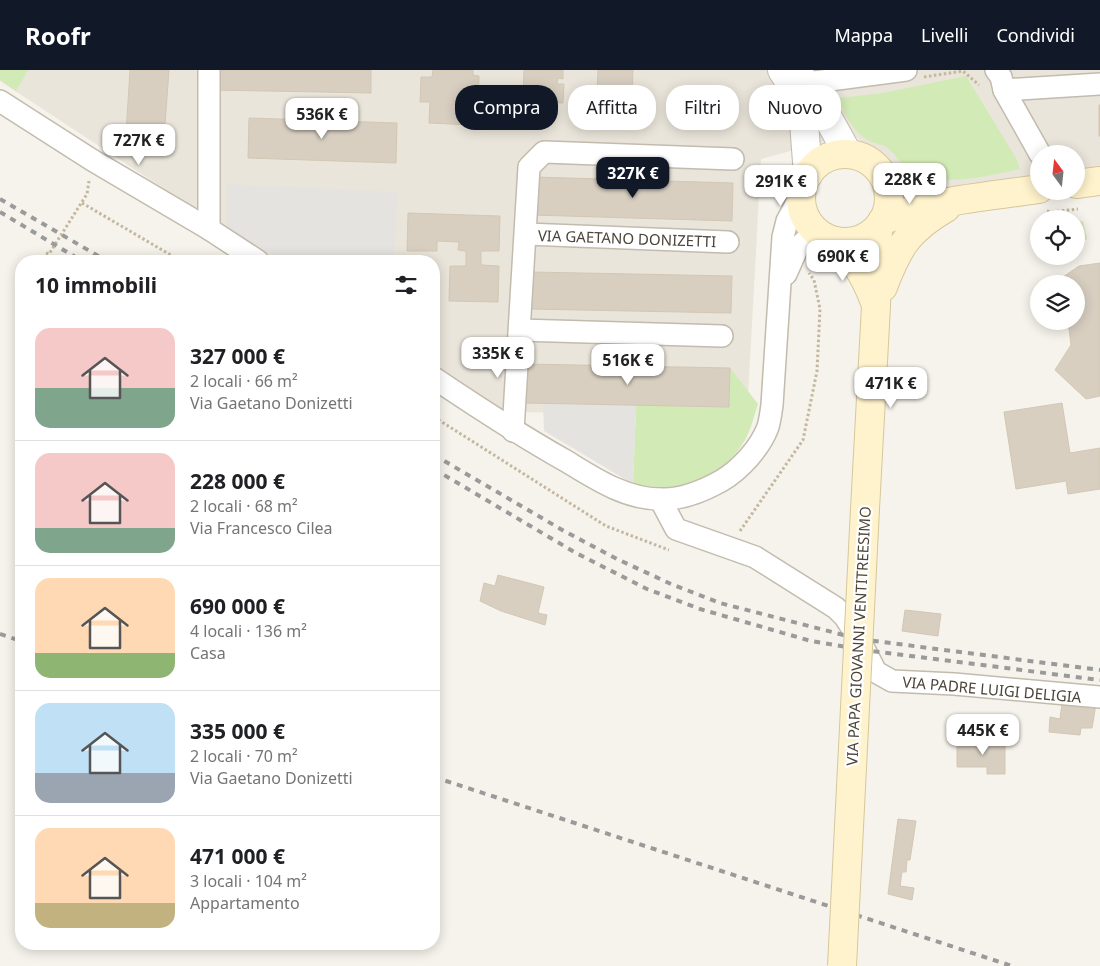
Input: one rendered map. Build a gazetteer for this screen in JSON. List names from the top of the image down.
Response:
{
  "streets": {
    "main road": ["VIA PAPA GIOVANNI VENTITREESIMO"],
    "street": ["VIA GAETANO DONIZETTI", "VIA PADRE LUIGI DELIGIA"]
  },
  "north": "top",
  "page": {
    "header": "Roofr",
    "nav": ["Mappa", "Livelli", "Condividi"],
    "chip": [
      "Compra",
      "Affitta",
      "Filtri",
      "Nuovo"
    ],
    "price": [
      "536K €",
      "727K €",
      "327K €",
      "228K €",
      "291K €",
      "690K €",
      "335K €",
      "516K €",
      "471K €",
      "445K €"
    ],
    "heading": "10 immobili",
    "list": [
      {
        "name": "327 000 €",
        "note": "2 locali · 66 m² · Via Gaetano Donizetti"
      },
      {
        "name": "228 000 €",
        "note": "2 locali · 68 m² · Via Francesco Cilea"
      },
      {
        "name": "690 000 €",
        "note": "4 locali · 136 m² · Casa"
      },
      {
        "name": "335 000 €",
        "note": "2 locali · 70 m² · Via Gaetano Donizetti"
      },
      {
        "name": "471 000 €",
        "note": "3 locali · 104 m² · Appartamento"
      }
    ]
  }
}
